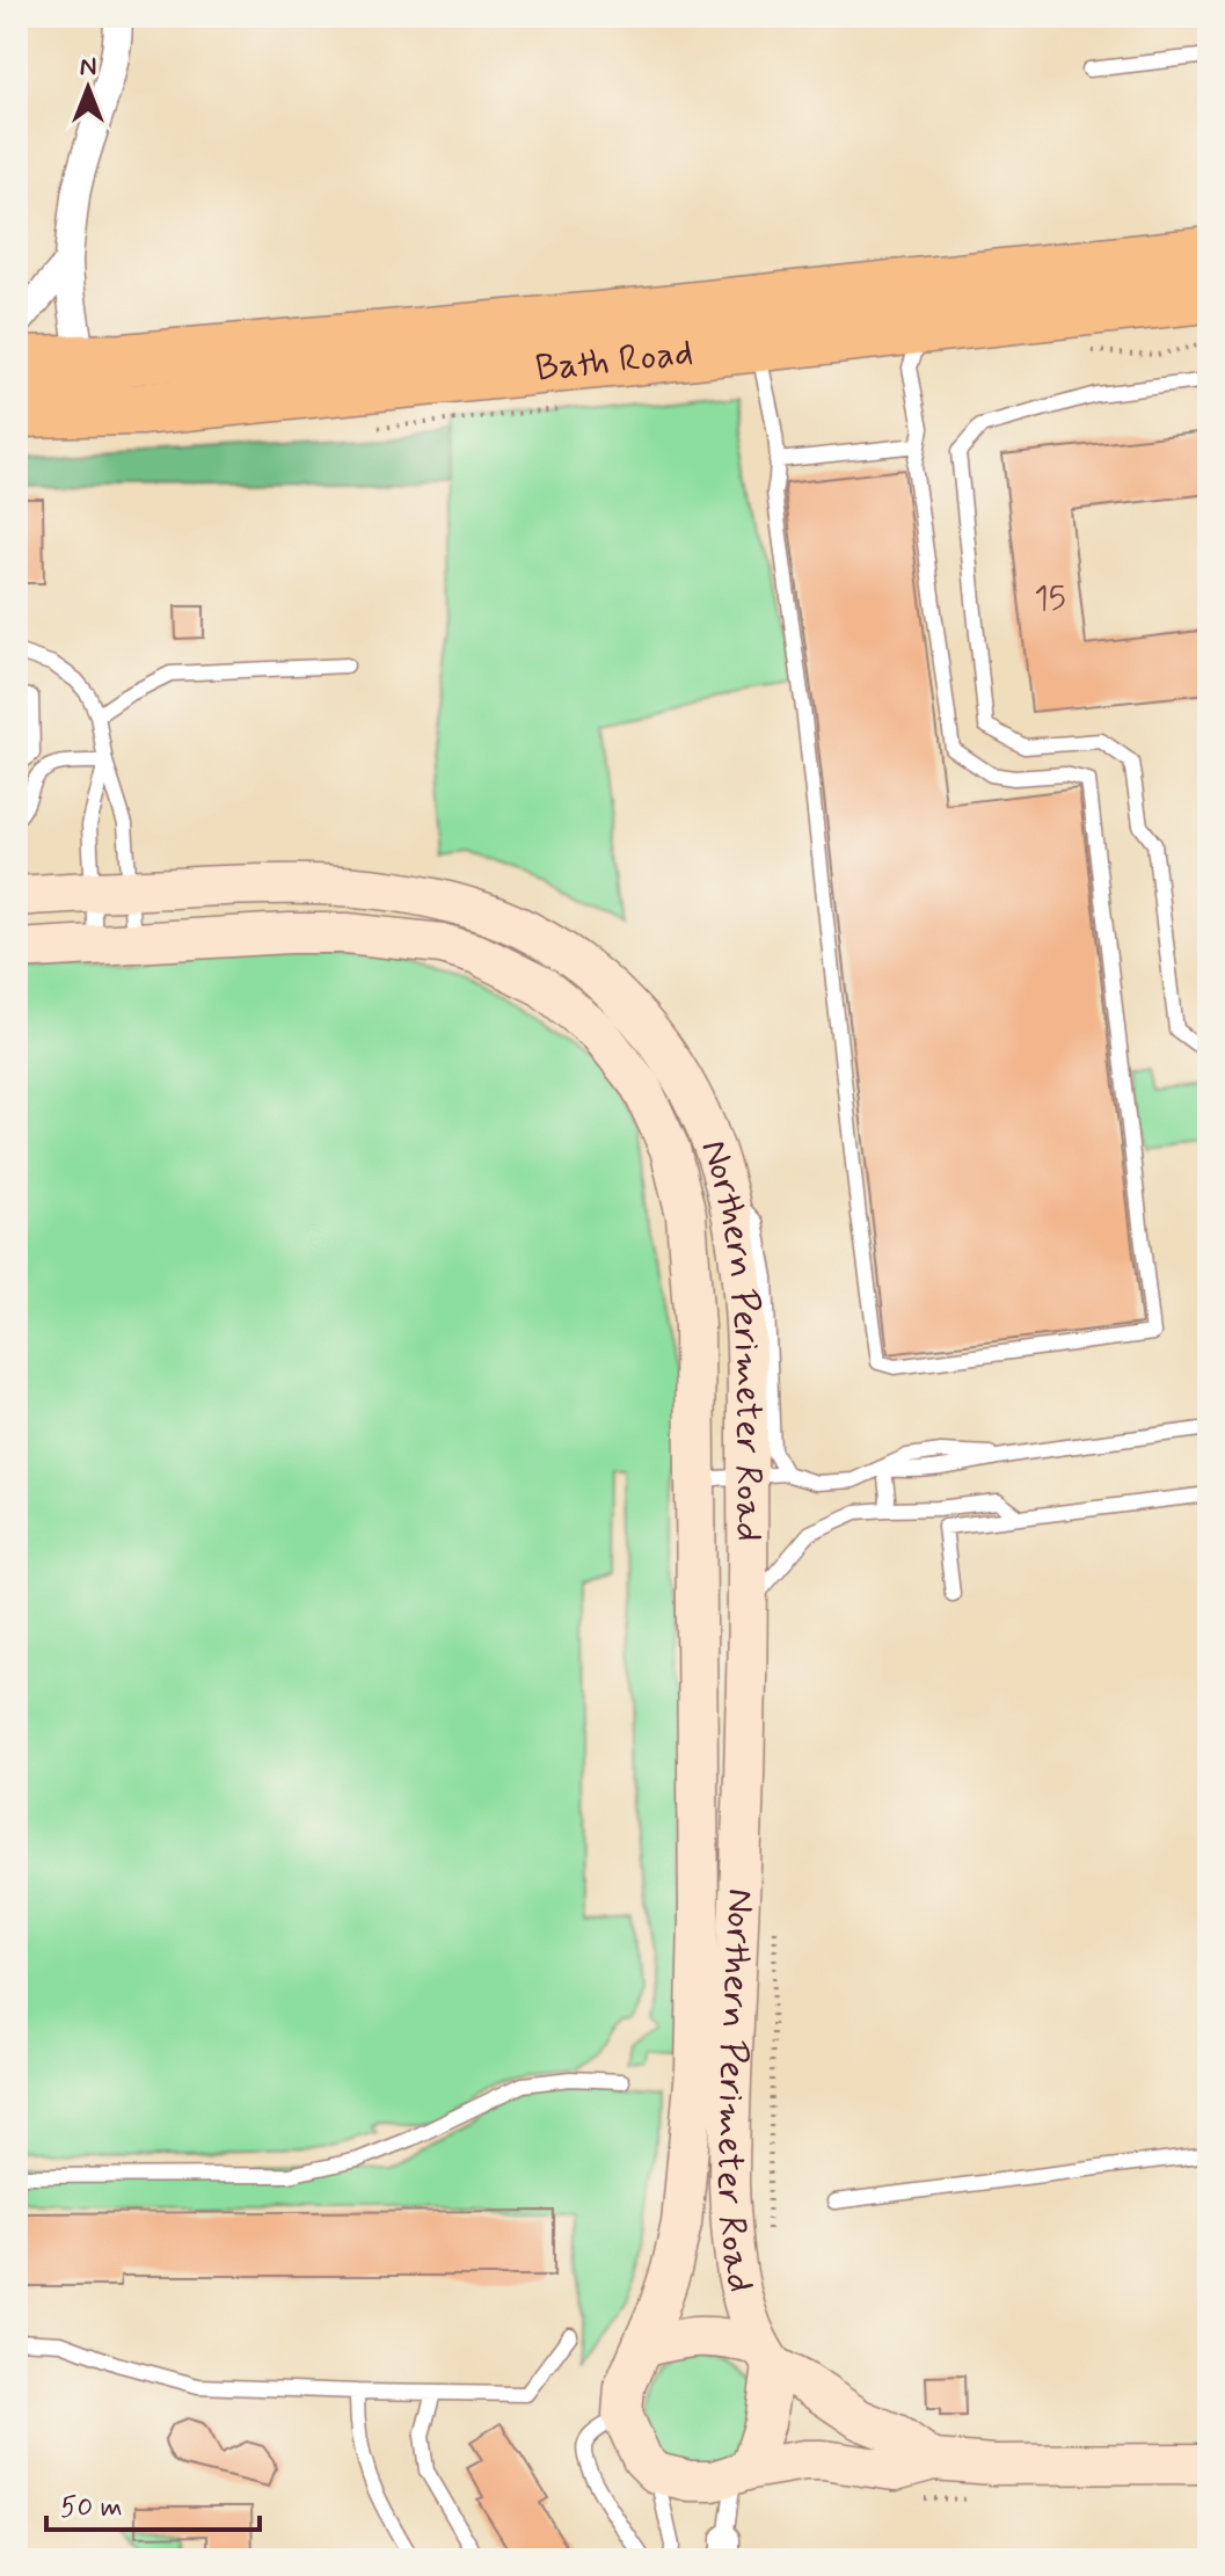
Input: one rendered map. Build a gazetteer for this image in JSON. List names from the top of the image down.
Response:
{
  "streets": {
    "highway": ["Bath Road"],
    "street": ["Northern Perimeter Road"]
  },
  "house_numbers": ["15"],
  "scale_bar": "50 m",
  "north": "top"
}
